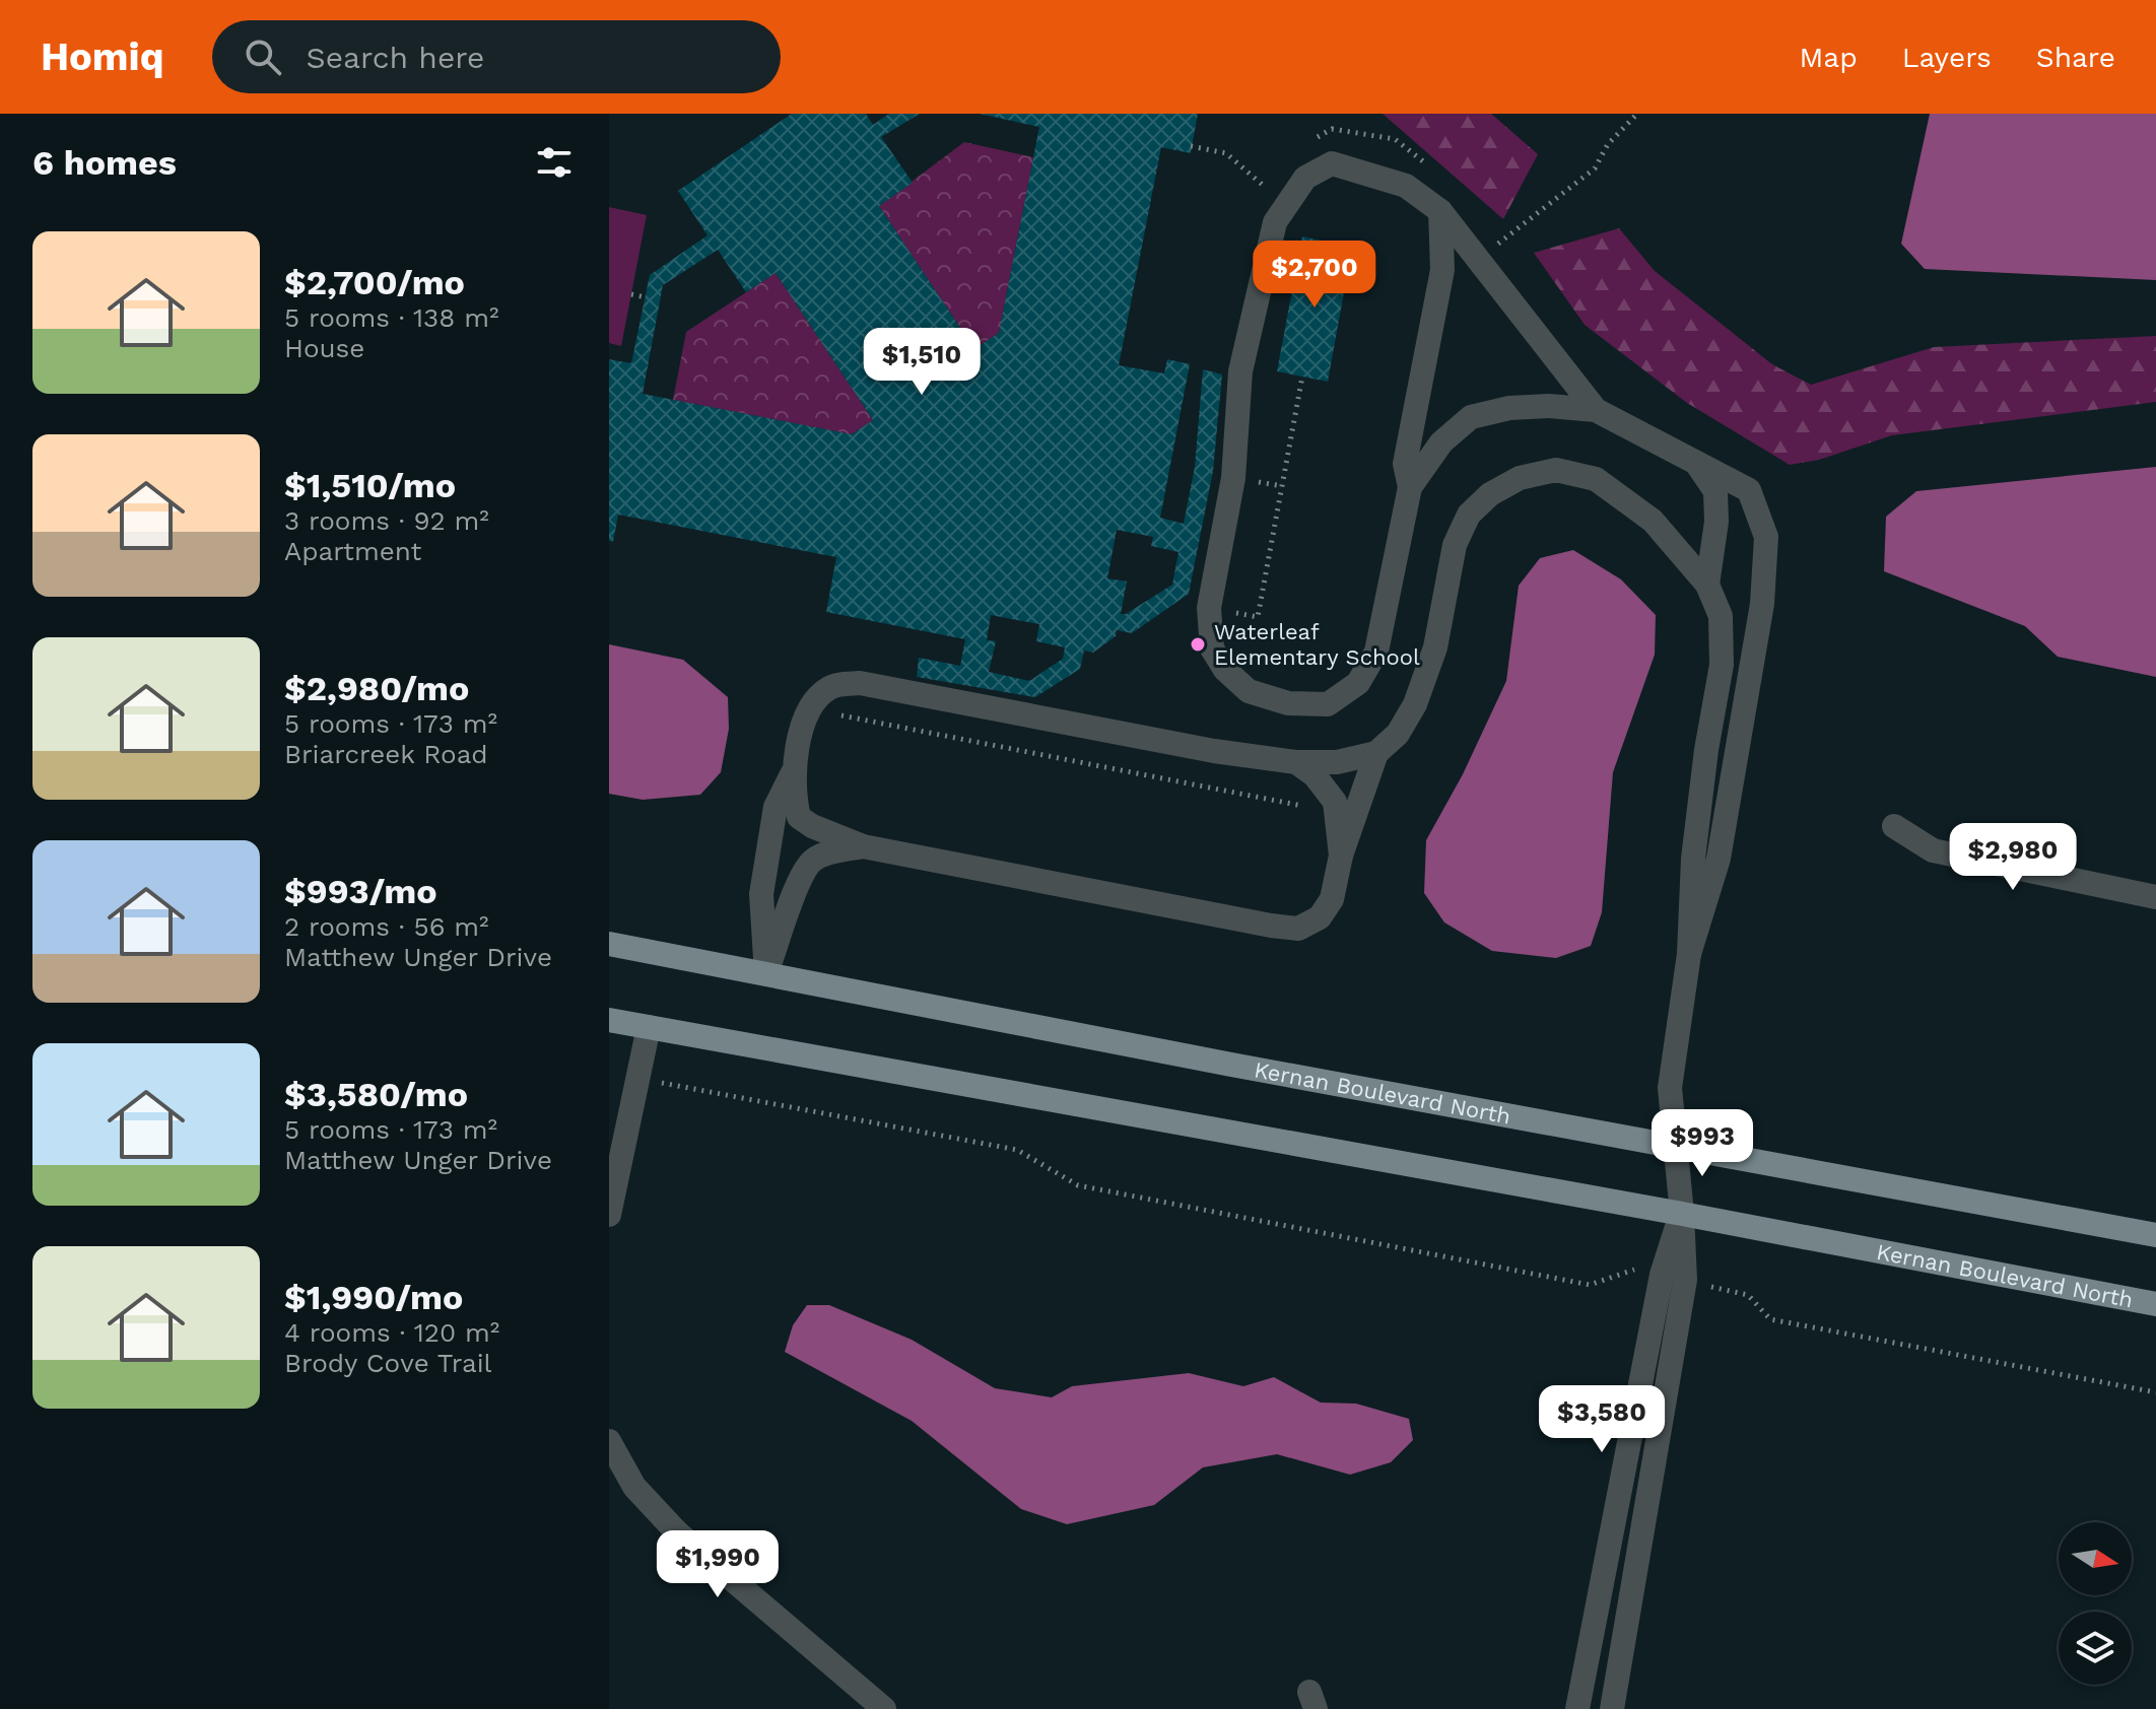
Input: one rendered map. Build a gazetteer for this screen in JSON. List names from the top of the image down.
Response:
{
  "streets": {
    "main road": ["Kernan Boulevard North"]
  },
  "places": ["Waterleaf Elementary School"],
  "north": "right",
  "page": {
    "header": "Homiq",
    "search": "Search here",
    "nav": ["Map", "Layers", "Share"],
    "heading": "6 homes",
    "list": [
      {
        "name": "$2,700/mo",
        "note": "5 rooms · 138 m² · House"
      },
      {
        "name": "$1,510/mo",
        "note": "3 rooms · 92 m² · Apartment"
      },
      {
        "name": "$2,980/mo",
        "note": "5 rooms · 173 m² · Briarcreek Road"
      },
      {
        "name": "$993/mo",
        "note": "2 rooms · 56 m² · Matthew Unger Drive"
      },
      {
        "name": "$3,580/mo",
        "note": "5 rooms · 173 m² · Matthew Unger Drive"
      },
      {
        "name": "$1,990/mo",
        "note": "4 rooms · 120 m² · Brody Cove Trail"
      }
    ],
    "price": [
      "$2,700",
      "$1,510",
      "$2,980",
      "$993",
      "$3,580",
      "$1,990"
    ]
  }
}
